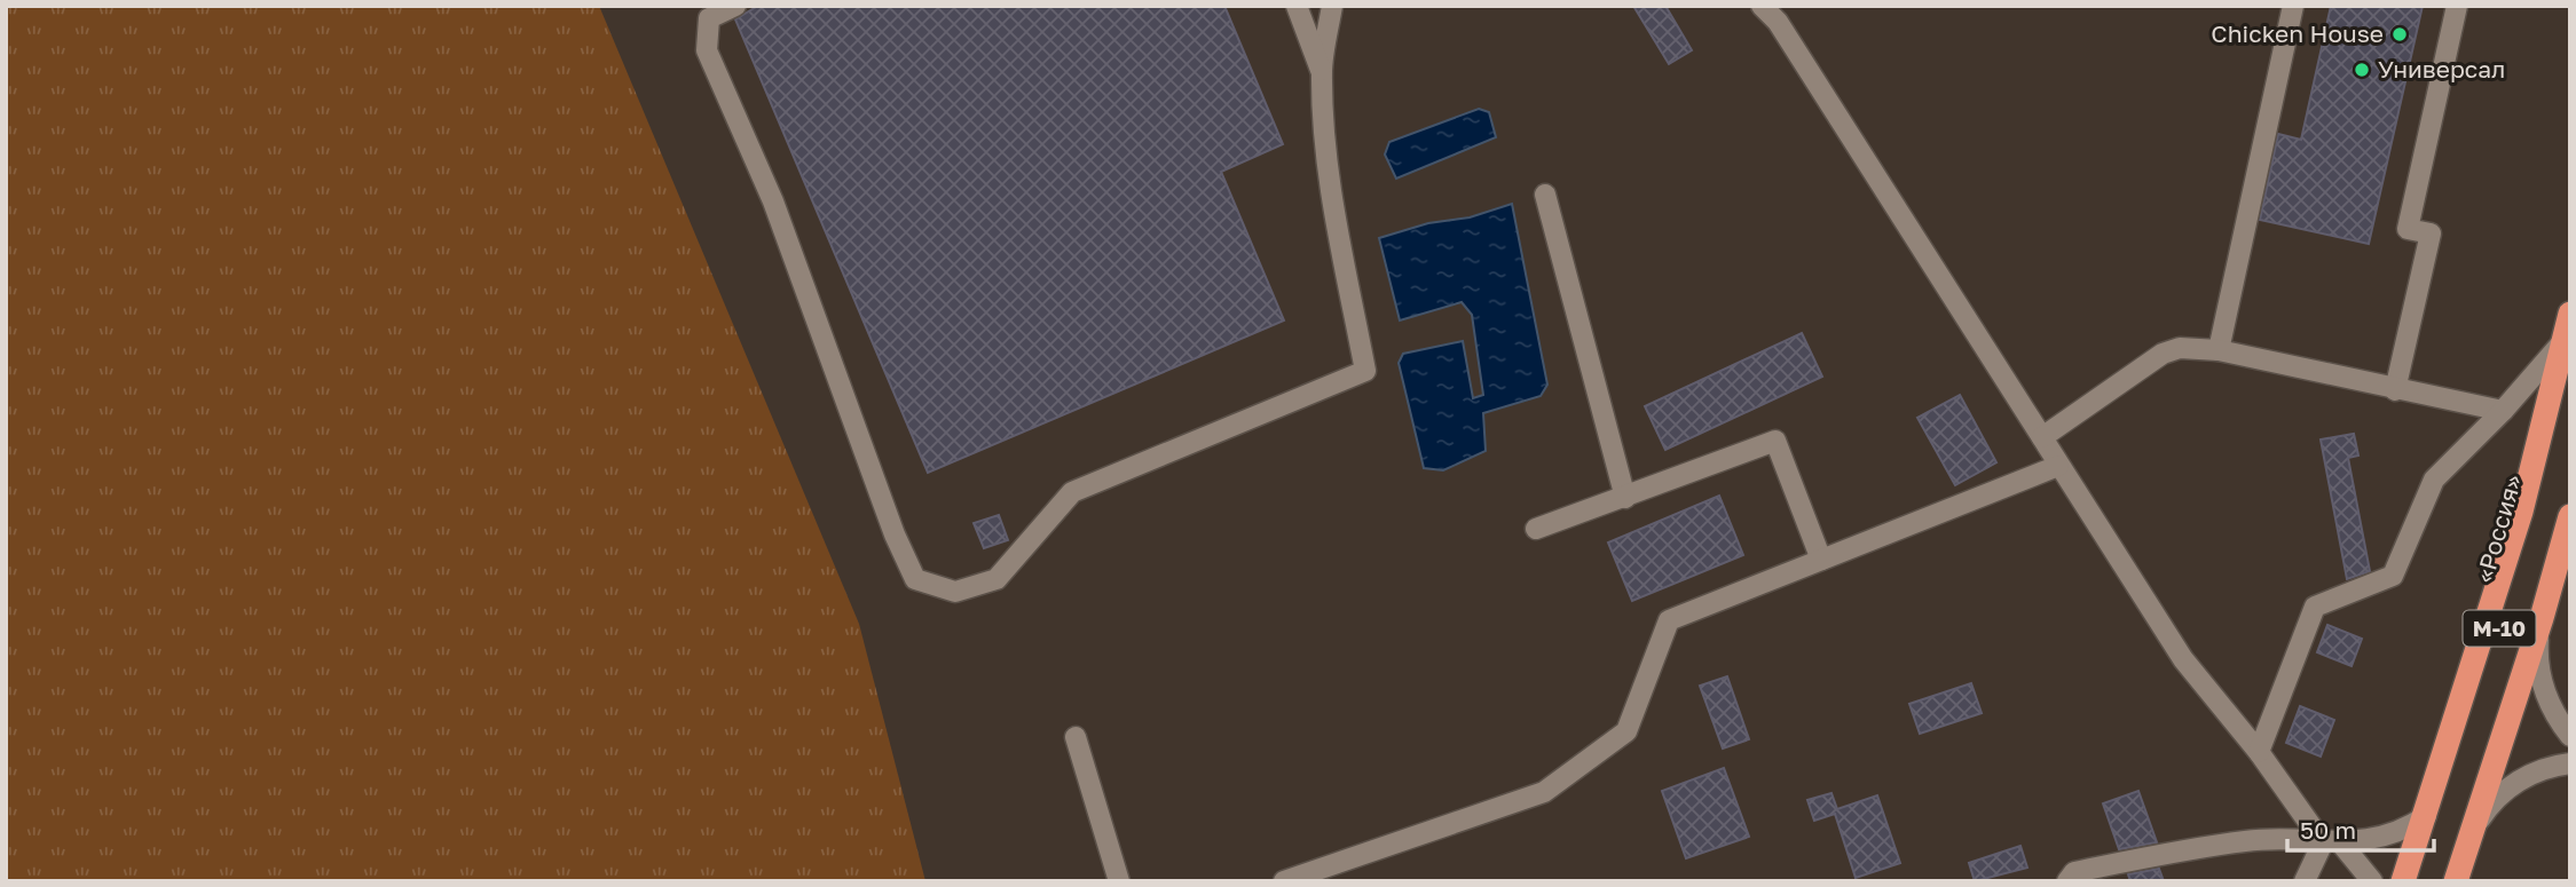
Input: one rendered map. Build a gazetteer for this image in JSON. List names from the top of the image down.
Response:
{
  "streets": {
    "highway": ["«Россия»", "М-10"]
  },
  "places": ["Chicken House", "Универсал"],
  "scale_bar": "50 m"
}
